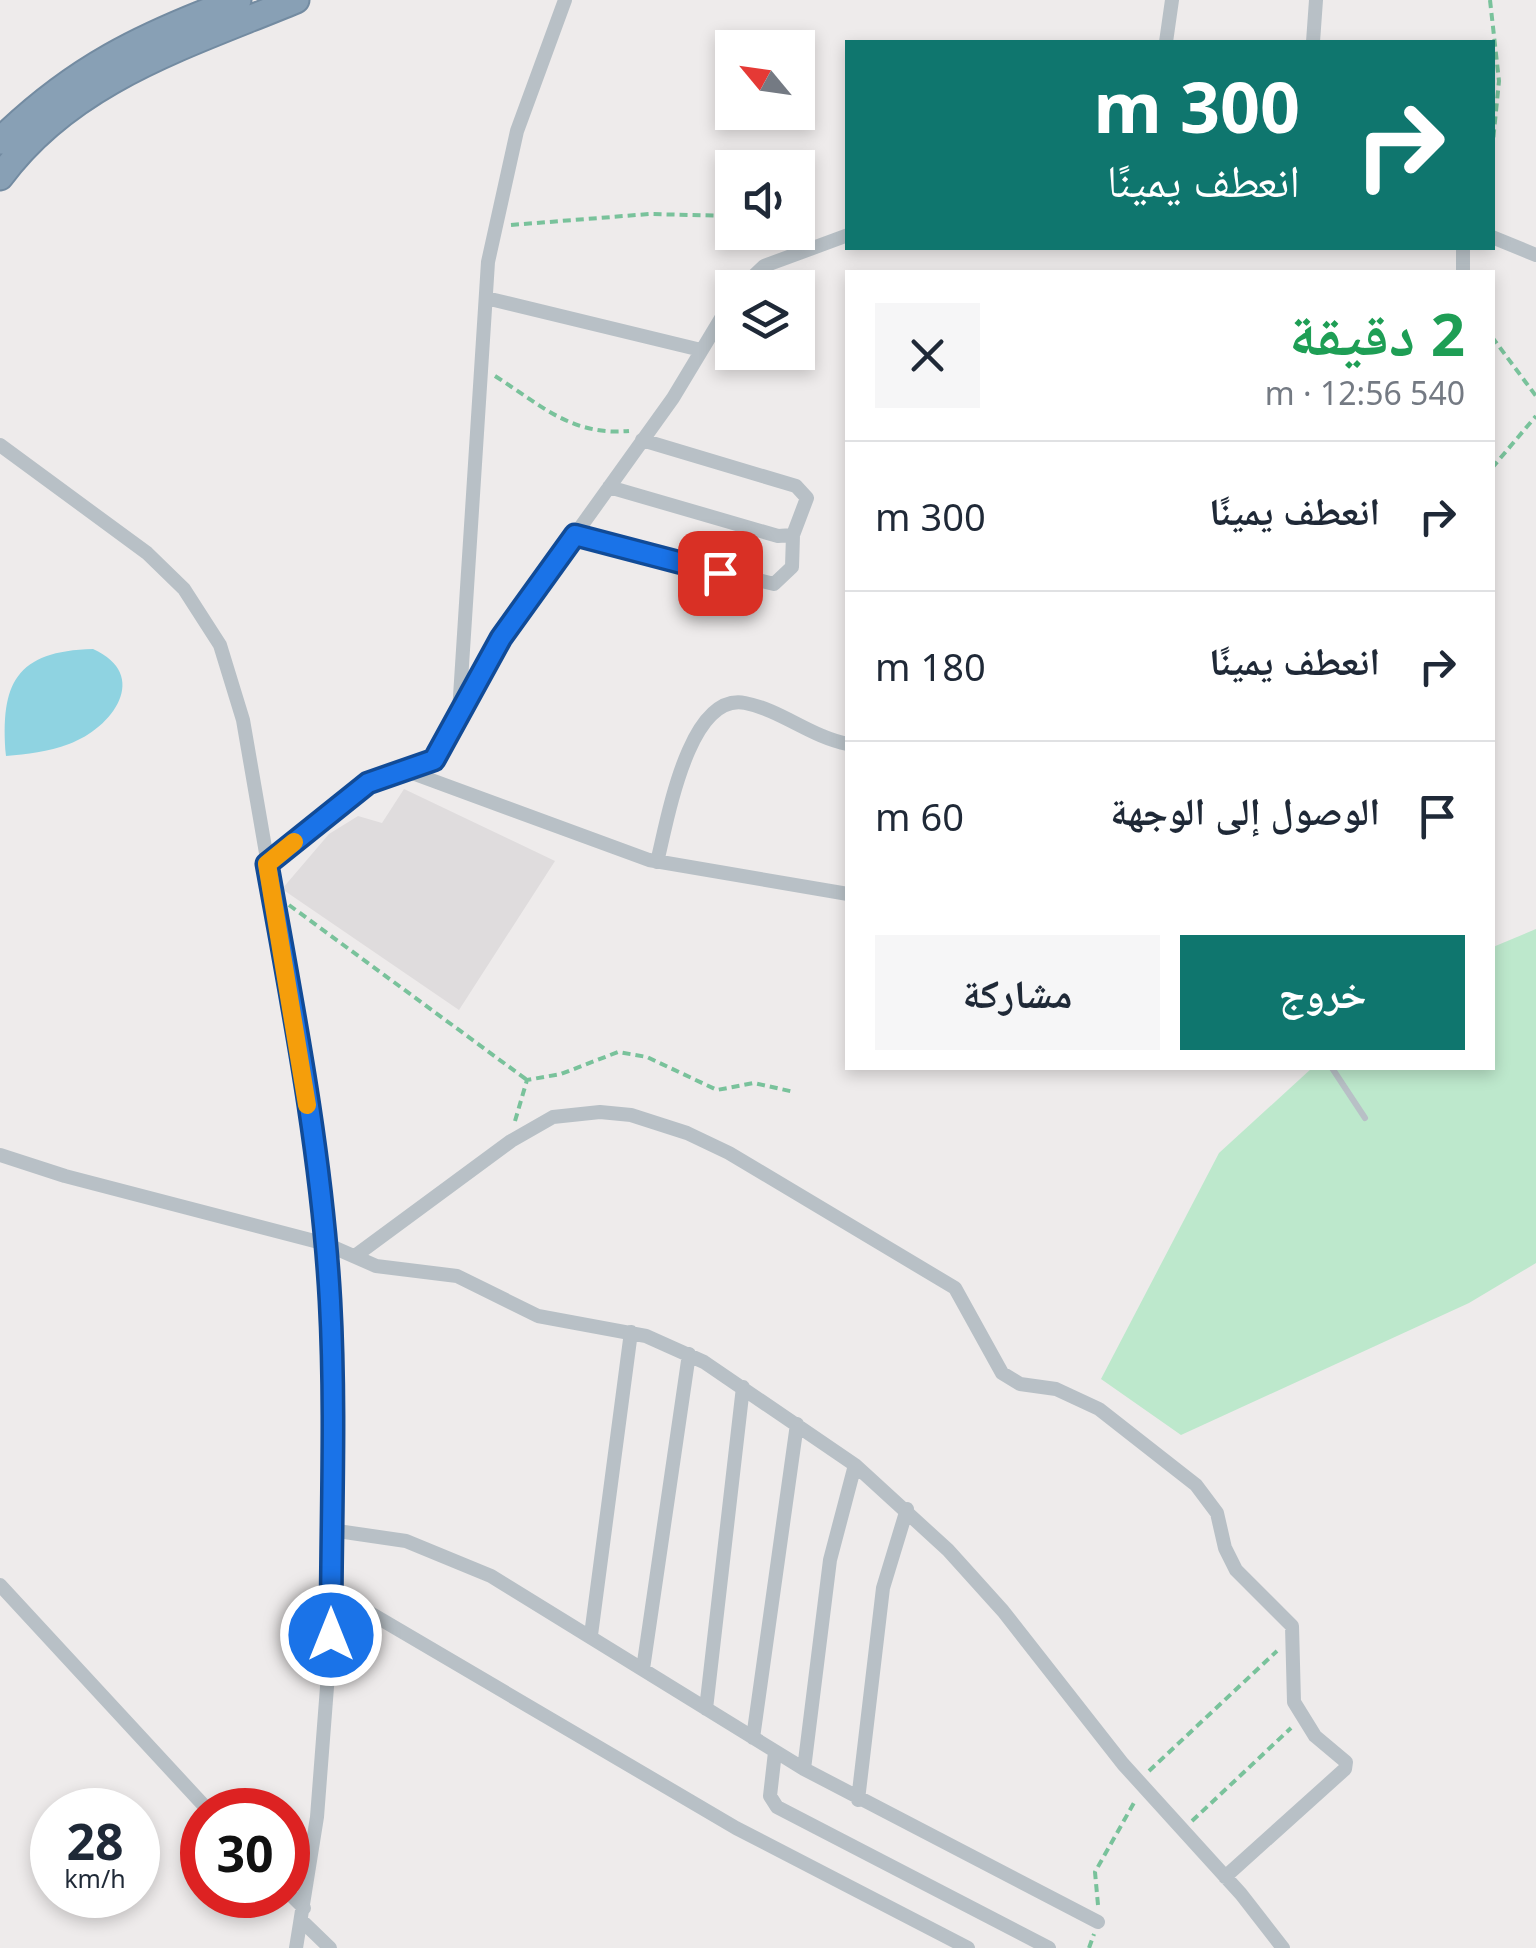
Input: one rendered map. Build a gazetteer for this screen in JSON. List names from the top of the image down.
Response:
{
  "north": "top left",
  "page": {
    "turn": ["300 m", "انعطف يمينًا"],
    "heading": ["2 دقيقة", "540 m · 12:56"],
    "list": [
      {
        "name": "انعطف يمينًا",
        "value": "300 m"
      },
      {
        "name": "انعطف يمينًا",
        "value": "180 m"
      },
      {
        "name": "الوصول إلى الوجهة",
        "value": "60 m"
      }
    ],
    "buttons": ["خروج", "مشاركة"],
    "speed": "28 km/h",
    "limit": "30"
  }
}
